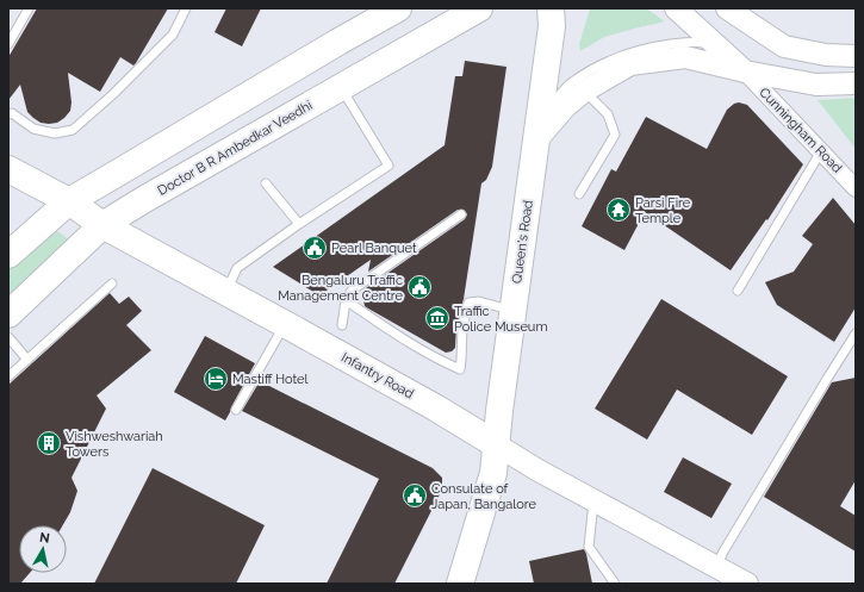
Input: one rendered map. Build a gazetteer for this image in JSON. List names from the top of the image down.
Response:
{
  "streets": {
    "main road": ["Doctor B R Ambedkar Veedhi", "Queen's Road", "Infantry Road"],
    "street": ["Cunningham Road"]
  },
  "crossings": [
    ["Doctor B R Ambedkar Veedhi", "Infantry Road"],
    ["Queen's Road", "Infantry Road"]
  ],
  "places": {
    "temple": ["Parsi Fire Temple"],
    "public building": ["Pearl Banquet", "Bengaluru Traffic Management Centre", "Consulate of Japan, Bangalore"],
    "museum": ["Traffic Police Museum"],
    "hotel": ["Mastiff Hotel"],
    "building": ["Vishweshwariah Towers"]
  },
  "north": "top"
}
